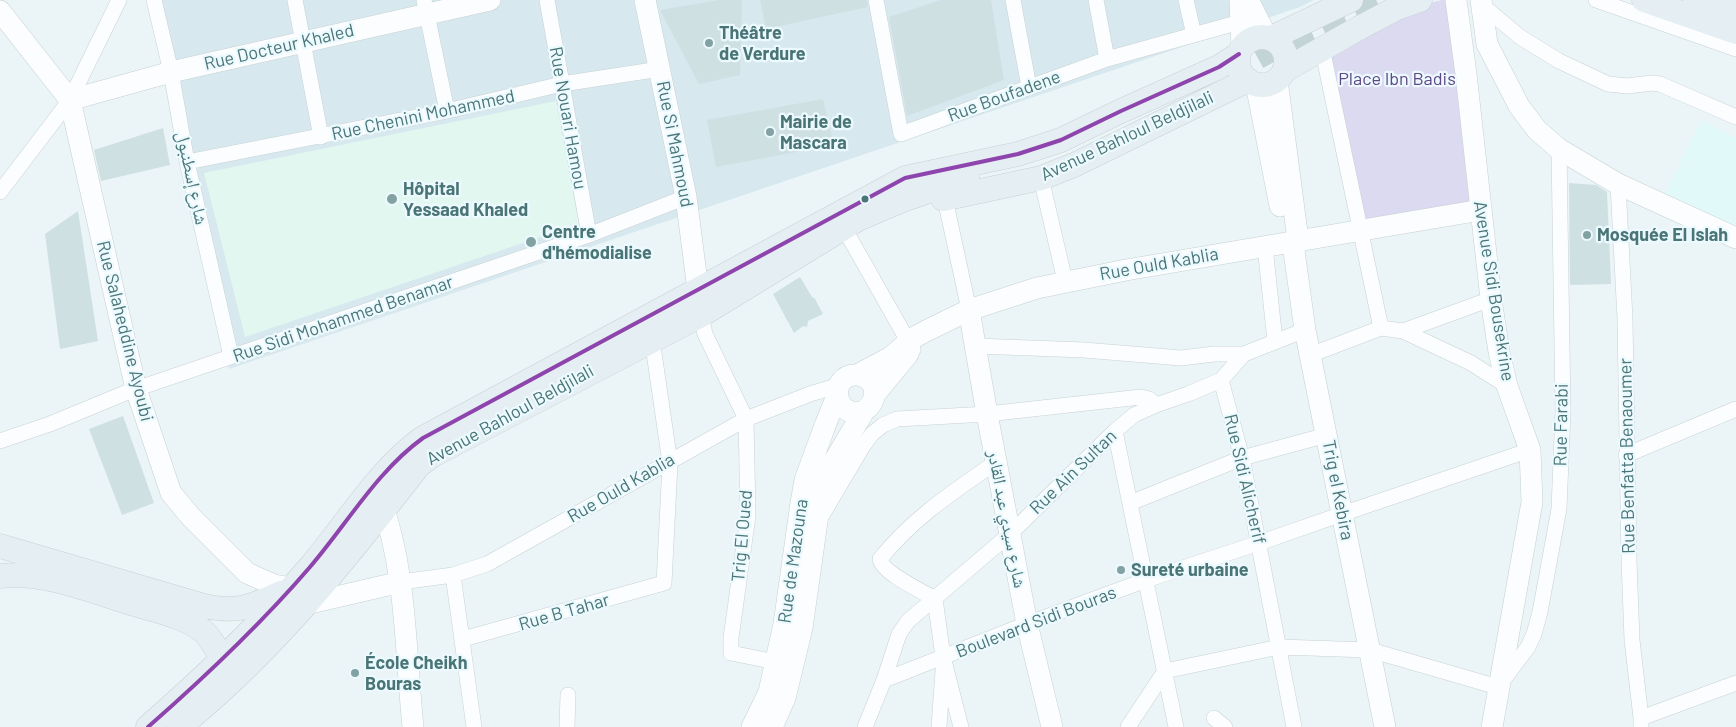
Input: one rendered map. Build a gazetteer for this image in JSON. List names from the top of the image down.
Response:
{
  "streets": {
    "main road": ["Avenue Bahloul Beldjilali"],
    "street": [
      "Rue Docteur Khaled",
      "Rue Boufadene",
      "Rue Chenini Mohammed",
      "Rue Nouari Hamou",
      "Rue Si Mahmoud",
      "شارع إسطنبول",
      "Rue Ould Kablia",
      "Avenue Sidi Bousekrine",
      "Rue Sidi Mohammed Benamar",
      "Rue Salaheddine Ayoubi",
      "Rue Farabi",
      "Rue Benfatta Benaoumer",
      "Rue Ain Sultan",
      "Rue Sidi Alicherif",
      "Trig el Kebira",
      "شارع سيدي عبد القادر",
      "Trig El Oued",
      "Rue de Mazouna",
      "Rue B Tahar",
      "Boulevard Sidi Bouras"
    ]
  },
  "crossings": [
    ["Rue Docteur Khaled", "شارع إسطنبول"],
    ["Rue Docteur Khaled", "Rue Salaheddine Ayoubi"],
    ["Rue Chenini Mohammed", "Rue Nouari Hamou"],
    ["Rue Chenini Mohammed", "Rue Si Mahmoud"],
    ["Rue Chenini Mohammed", "شارع إسطنبول"],
    ["Rue Nouari Hamou", "Rue Sidi Mohammed Benamar"],
    ["Avenue Bahloul Beldjilali", "Rue Si Mahmoud"],
    ["Avenue Bahloul Beldjilali", "Rue Salaheddine Ayoubi"],
    ["Rue Si Mahmoud", "Rue Sidi Mohammed Benamar"],
    ["شارع إسطنبول", "Rue Sidi Mohammed Benamar"],
    ["Rue Ould Kablia", "Avenue Sidi Bousekrine"],
    ["Rue Ould Kablia", "Trig el Kebira"],
    ["Rue Ould Kablia", "شارع سيدي عبد القادر"],
    ["Rue Ould Kablia", "Trig El Oued"],
    ["Rue Ould Kablia", "Rue de Mazouna"],
    ["Rue Ould Kablia", "Rue B Tahar"],
    ["Avenue Sidi Bousekrine", "Rue Farabi"],
    ["Avenue Sidi Bousekrine", "Boulevard Sidi Bouras"],
    ["Rue Sidi Mohammed Benamar", "Rue Salaheddine Ayoubi"],
    ["Rue Ain Sultan", "Rue Sidi Alicherif"],
    ["Rue Ain Sultan", "Trig el Kebira"],
    ["Rue Ain Sultan", "شارع سيدي عبد القادر"],
    ["Rue Ain Sultan", "Boulevard Sidi Bouras"],
    ["Rue Sidi Alicherif", "Boulevard Sidi Bouras"],
    ["Trig el Kebira", "Boulevard Sidi Bouras"],
    ["شارع سيدي عبد القادر", "Boulevard Sidi Bouras"],
    ["Trig El Oued", "Rue de Mazouna"]
  ],
  "parks": ["Place Ibn Badis"],
  "places": [
    "Théâtre de Verdure",
    "Mairie de Mascara",
    "Hôpital Yessaad Khaled",
    "Mosquée El Islah",
    "Centre d'hémodialise",
    "Sureté urbaine",
    "École Cheikh Bouras"
  ]
}
